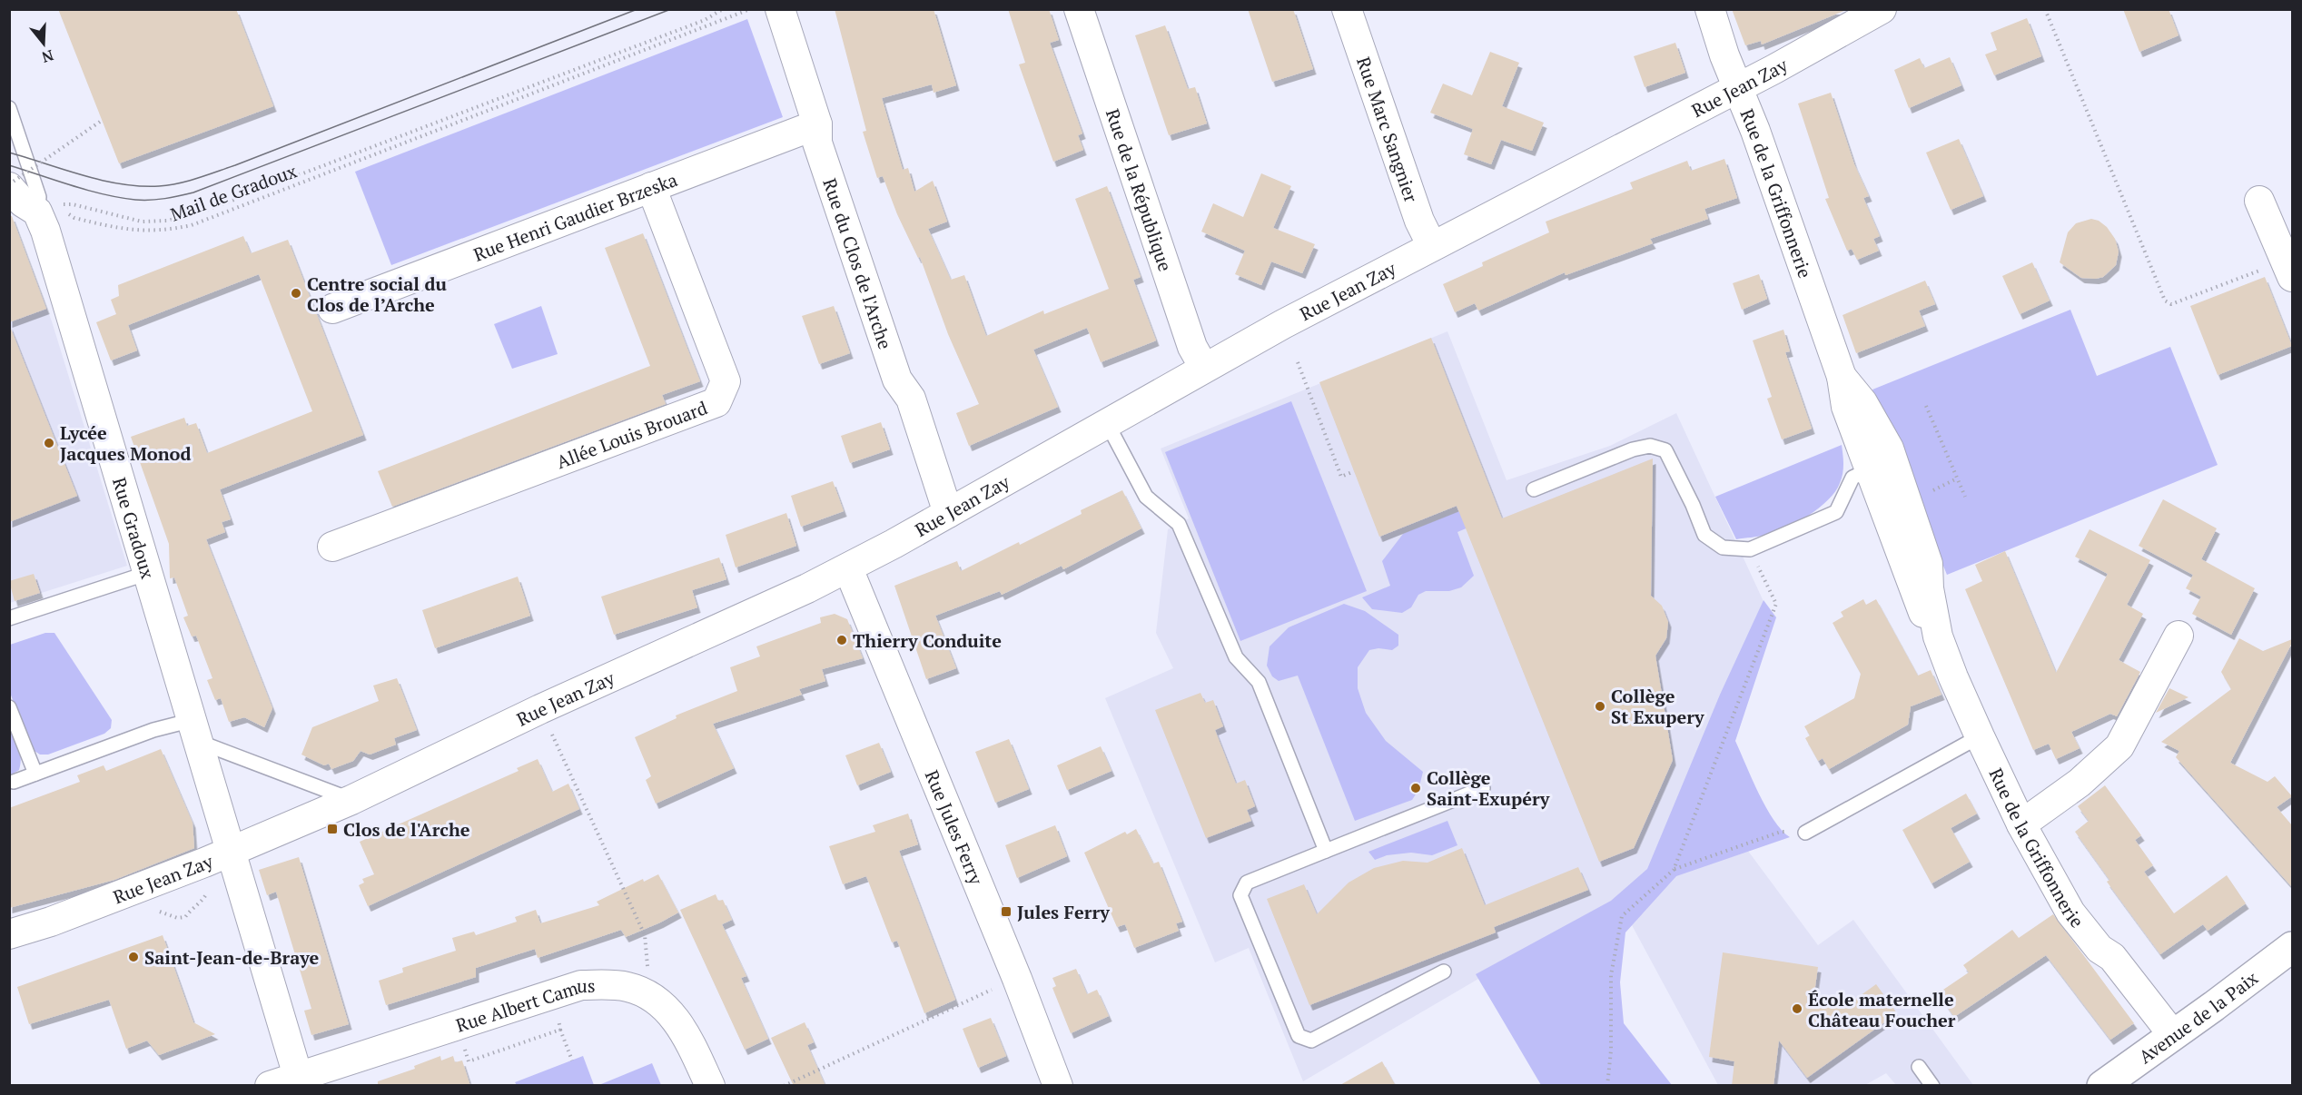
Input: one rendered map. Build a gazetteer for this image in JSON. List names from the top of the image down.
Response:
{
  "streets": {
    "main road": ["Avenue de la Paix"],
    "street": [
      "Rue Jean Zay",
      "Rue Marc Sangnier",
      "Rue de la République",
      "Rue de la Griffonnerie",
      "Rue Henri Gaudier Brzeska",
      "Rue du Clos de l'Arche",
      "Allée Louis Brouard",
      "Rue Gradoux",
      "Rue Jules Ferry",
      "Rue Albert Camus"
    ],
    "path": ["Mail de Gradoux"]
  },
  "crossings": [
    ["Rue Jean Zay", "Rue Marc Sangnier"],
    ["Rue Jean Zay", "Rue de la République"],
    ["Rue Jean Zay", "Rue de la Griffonnerie"],
    ["Rue Jean Zay", "Rue du Clos de l'Arche"],
    ["Rue Jean Zay", "Rue Gradoux"],
    ["Rue Jean Zay", "Rue Jules Ferry"],
    ["Mail de Gradoux", "Rue Gradoux"],
    ["Rue de la Griffonnerie", "Avenue de la Paix"],
    ["Rue Henri Gaudier Brzeska", "Rue du Clos de l'Arche"],
    ["Rue Henri Gaudier Brzeska", "Allée Louis Brouard"],
    ["Rue Gradoux", "Rue Albert Camus"]
  ],
  "places": {
    "other": [
      "Centre social du Clos de l’Arche",
      "Lycée Jacques Monod",
      "Thierry Conduite",
      "Collège St Exupery",
      "Collège Saint-Exupéry",
      "Saint-Jean-de-Braye",
      "École maternelle Château Foucher"
    ],
    "transit": ["Clos de l'Arche", "Jules Ferry"]
  },
  "north": "bottom"
}
